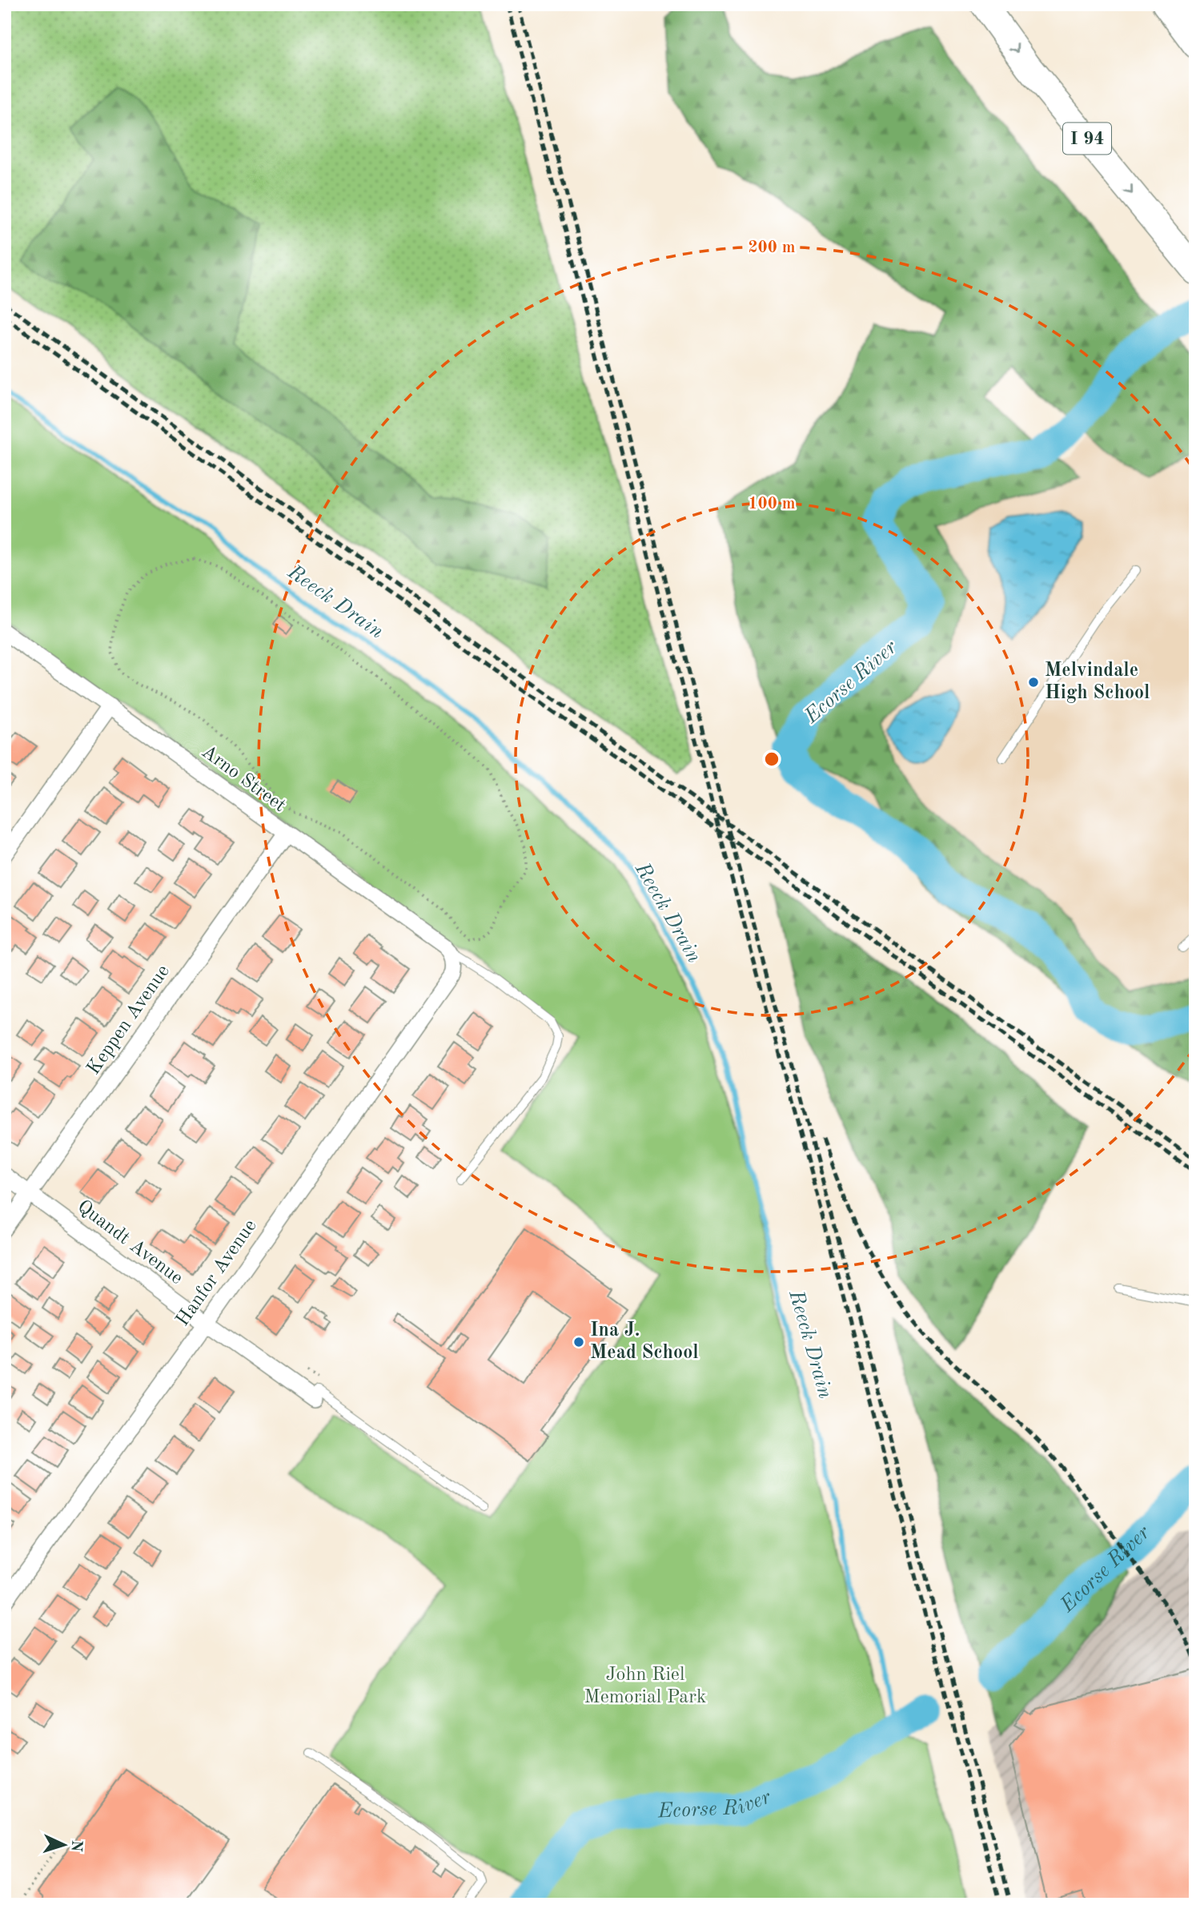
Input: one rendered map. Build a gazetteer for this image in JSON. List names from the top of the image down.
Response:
{
  "streets": {
    "highway": ["I 94"],
    "street": [
      "Arno Street",
      "Keppen Avenue",
      "Quandt Avenue",
      "Hanfor Avenue"
    ]
  },
  "crossings": [
    ["Arno Street", "Keppen Avenue"],
    ["Arno Street", "Hanfor Avenue"],
    ["Keppen Avenue", "Quandt Avenue"],
    ["Quandt Avenue", "Hanfor Avenue"]
  ],
  "water": ["Reeck Drain", "Ecorse River"],
  "parks": ["John Riel Memorial Park"],
  "places": ["Melvindale High School", "Ina J. Mead School"],
  "north": "right",
  "rings": ["200 m", "100 m"]
}
